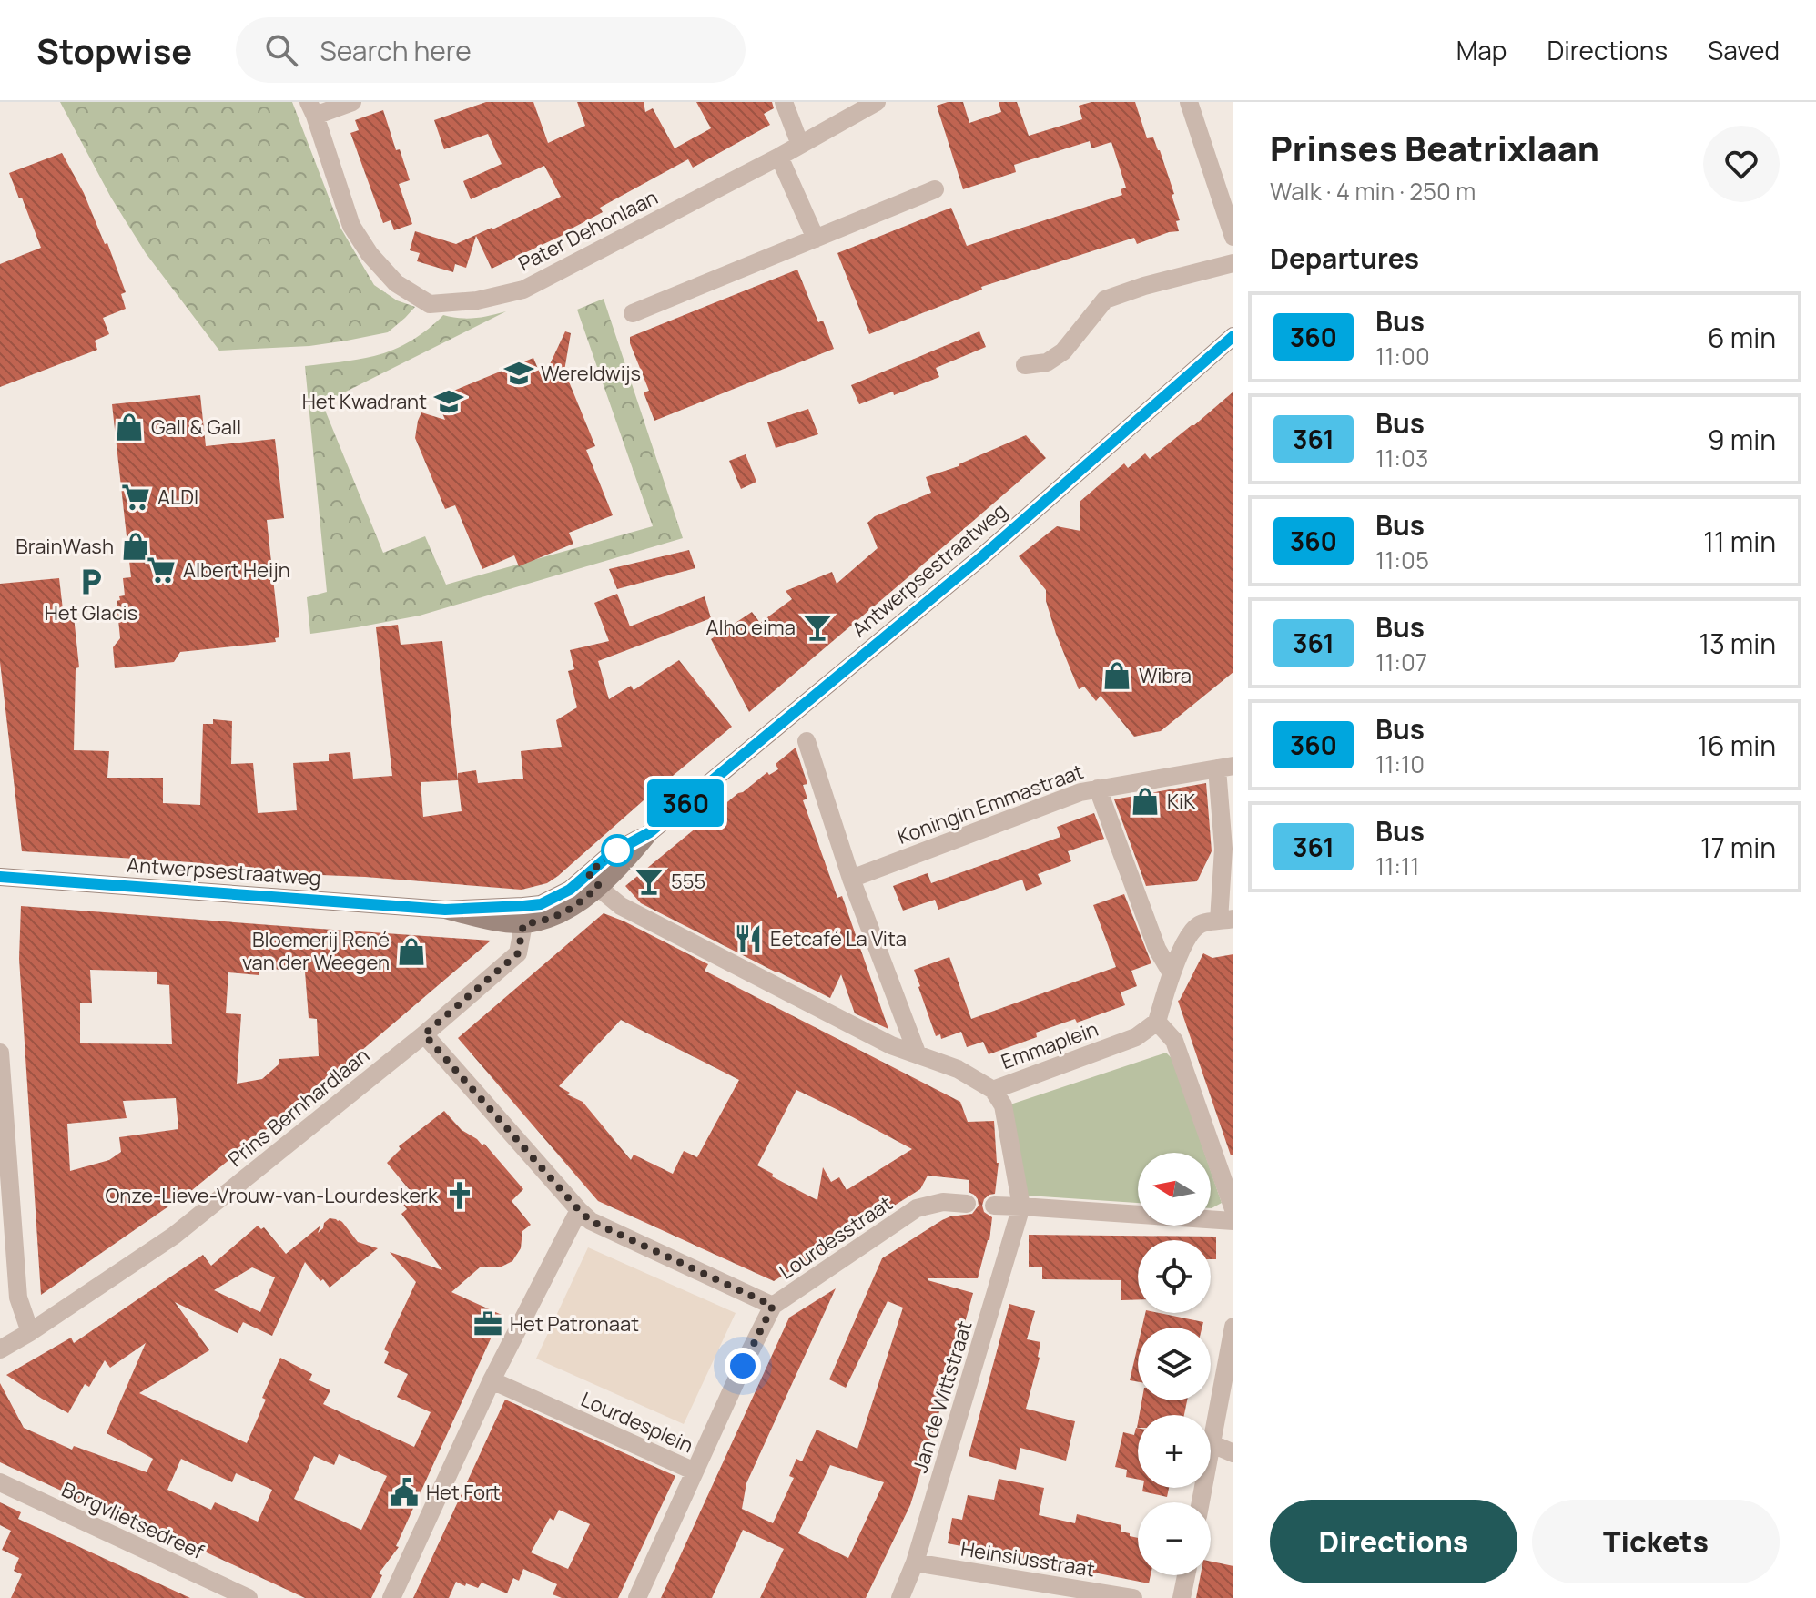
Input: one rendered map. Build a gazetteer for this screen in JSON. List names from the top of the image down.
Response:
{
  "streets": {
    "street": [
      "Pater Dehonlaan",
      "Antwerpsestraatweg",
      "Koningin Emmastraat",
      "Emmaplein",
      "Prins Bernhardlaan",
      "Lourdesstraat",
      "Jan de Wittstraat",
      "Lourdesplein",
      "Borgvlietsedreef",
      "Heinsiusstraat"
    ]
  },
  "crossings": [
    ["Antwerpsestraatweg", "Prins Bernhardlaan"],
    ["Emmaplein", "Jan de Wittstraat"],
    ["Lourdesstraat", "Lourdesplein"],
    ["Jan de Wittstraat", "Heinsiusstraat"]
  ],
  "places": {
    "school or university": ["Wereldwijs", "Het Kwadrant"],
    "shop": [
      "Gall & Gall",
      "BrainWash",
      "Wibra",
      "KiK",
      "Bloemerij René van der Weegen"
    ],
    "supermarket": ["ALDI", "Albert Heijn"],
    "parking": ["Het Glacis"],
    "bar": ["Alho eima", "555"],
    "restaurant": ["Eetcafé La Vita"],
    "church": ["Onze-Lieve-Vrouw-van-Lourdeskerk"],
    "office": ["Het Patronaat"],
    "public building": ["Het Fort"]
  },
  "lines": ["bus line 360"],
  "north": "left",
  "page": {
    "header": "Stopwise",
    "search": "Search here",
    "nav": ["Map", "Directions", "Saved"],
    "on_map": "360",
    "heading": [
      ["Prinses Beatrixlaan", "Walk · 4 min · 250 m"],
      "Departures"
    ],
    "list": [
      {
        "mark": "360",
        "name": "Bus",
        "note": "11:00",
        "value": "6 min"
      },
      {
        "mark": "361",
        "name": "Bus",
        "note": "11:03",
        "value": "9 min"
      },
      {
        "mark": "360",
        "name": "Bus",
        "note": "11:05",
        "value": "11 min"
      },
      {
        "mark": "361",
        "name": "Bus",
        "note": "11:07",
        "value": "13 min"
      },
      {
        "mark": "360",
        "name": "Bus",
        "note": "11:10",
        "value": "16 min"
      },
      {
        "mark": "361",
        "name": "Bus",
        "note": "11:11",
        "value": "17 min"
      }
    ],
    "map_buttons": ["+", "−"],
    "buttons": ["Directions", "Tickets"]
  }
}
